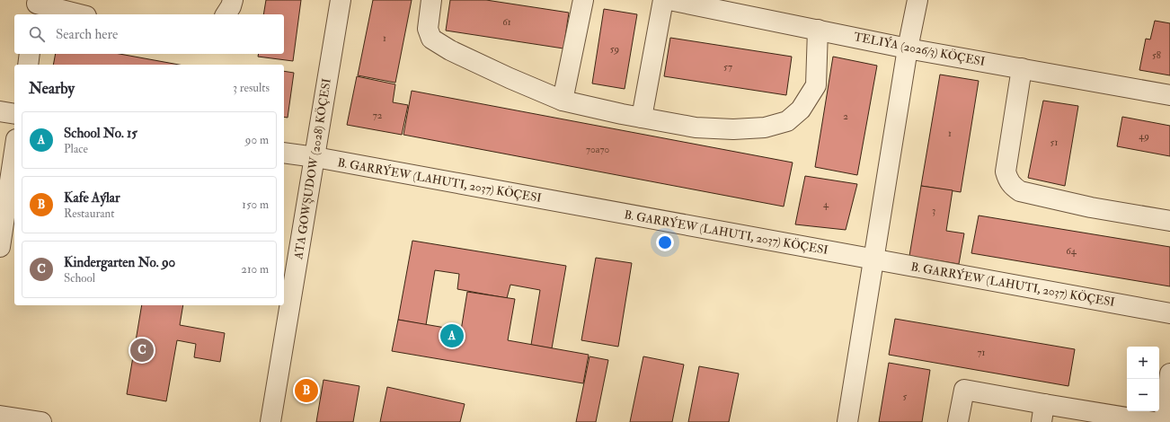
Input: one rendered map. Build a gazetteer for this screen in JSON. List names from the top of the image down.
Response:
{
  "streets": {
    "street": ["TELIÝA (2026/3) KÖÇESI", "ATA GOWŞUDOW (2028) KÖÇESI", "B. GARRÝEW (LAHUTI, 2037) KÖÇESI"]
  },
  "crossings": [
    ["ATA GOWŞUDOW (2028) KÖÇESI", "B. GARRÝEW (LAHUTI, 2037) KÖÇESI"]
  ],
  "house_numbers": [
    "61",
    "1",
    "59",
    "58",
    "57",
    "72",
    "2",
    "1",
    "49",
    "51",
    "70а70",
    "4",
    "3",
    "64",
    "71",
    "5"
  ],
  "page": {
    "search": "Search here",
    "heading": ["Nearby", "3 results"],
    "list": [
      {
        "mark": "A",
        "name": "School No. 15",
        "note": "Place",
        "value": "90 m"
      },
      {
        "mark": "B",
        "name": "Kafe Aýlar",
        "note": "Restaurant",
        "value": "150 m"
      },
      {
        "mark": "C",
        "name": "Kindergarten No. 90",
        "note": "School",
        "value": "210 m"
      }
    ],
    "pins": ["A", "C", "B"],
    "map_buttons": ["+", "−"]
  }
}
